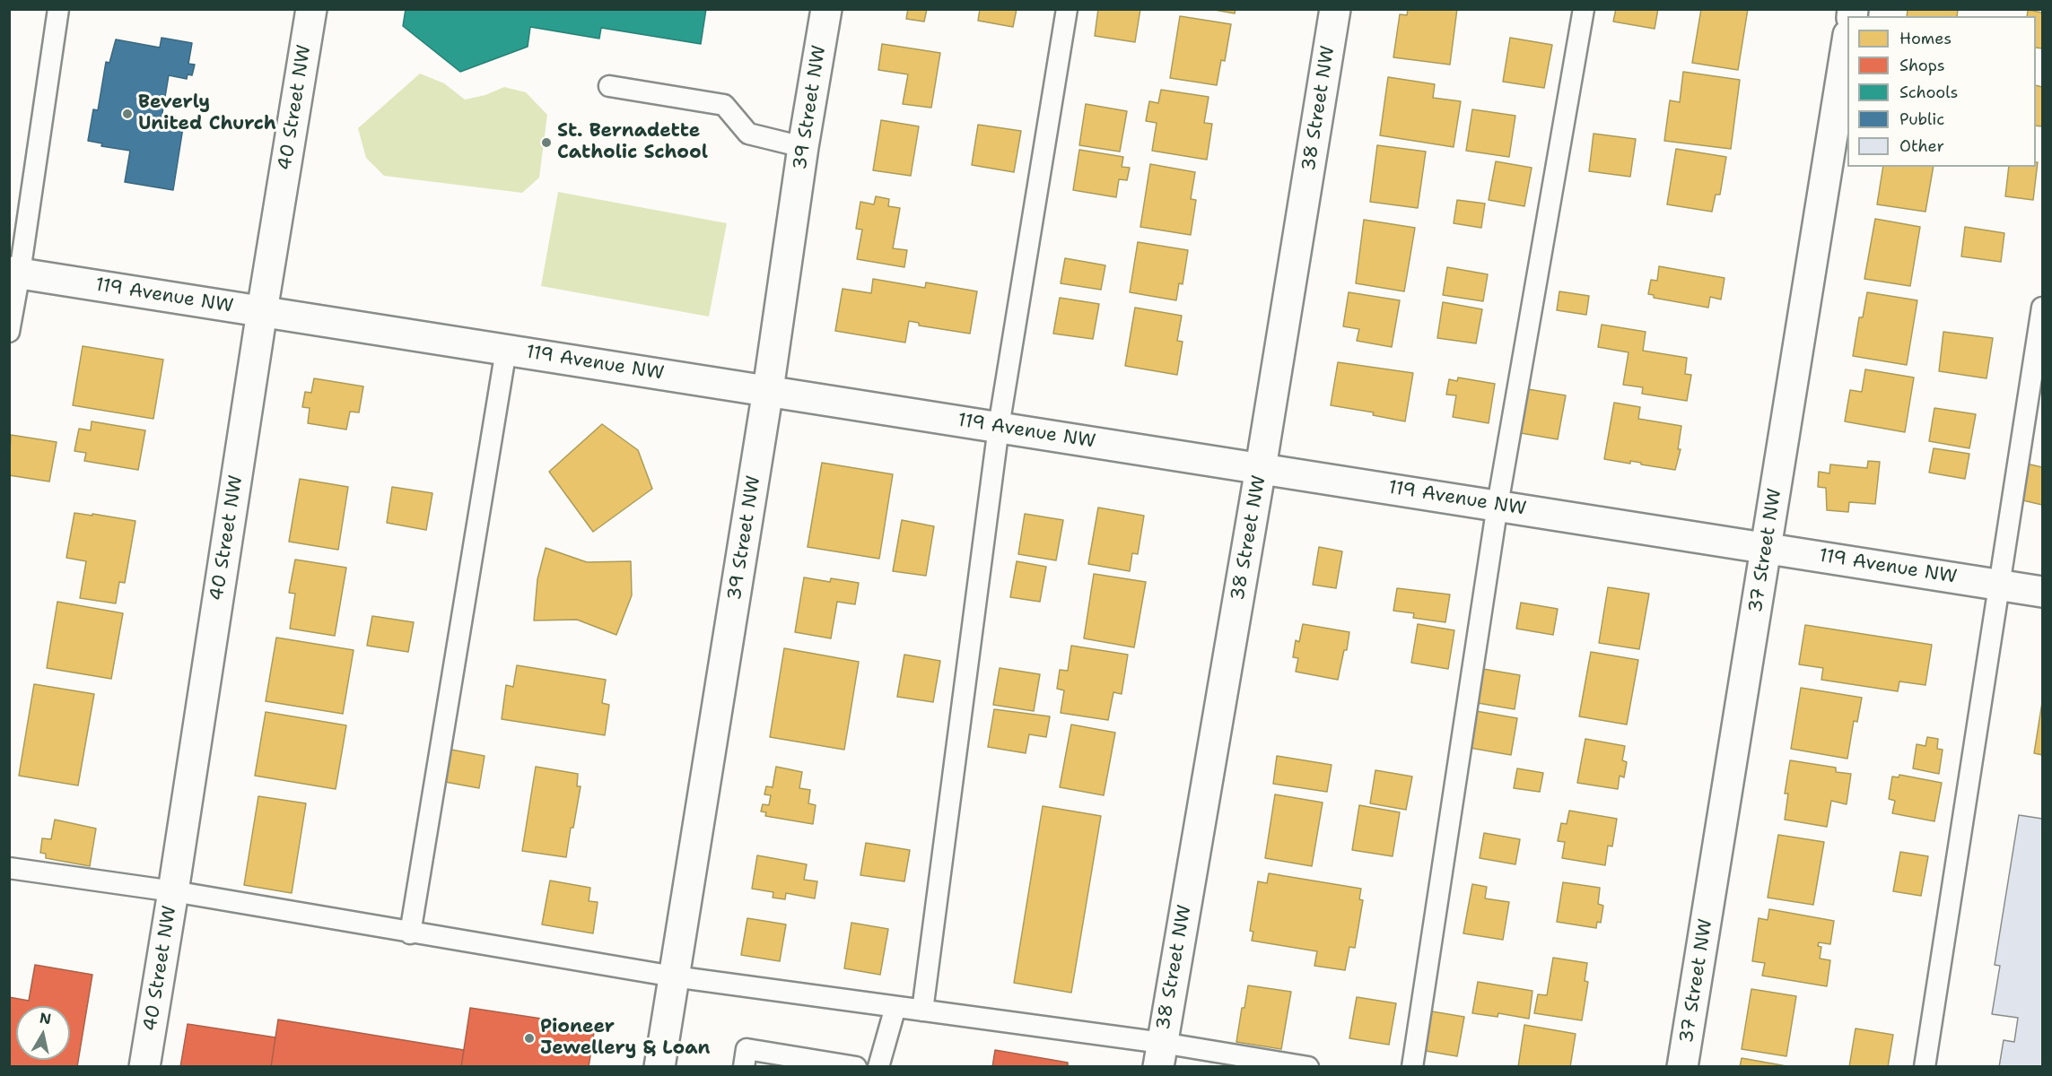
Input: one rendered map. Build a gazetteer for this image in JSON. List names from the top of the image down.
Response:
{
  "streets": {
    "street": [
      "40 Street NW",
      "39 Street NW",
      "38 Street NW",
      "119 Avenue NW",
      "37 Street NW"
    ]
  },
  "crossings": [
    ["40 Street NW", "119 Avenue NW"],
    ["39 Street NW", "119 Avenue NW"],
    ["38 Street NW", "119 Avenue NW"],
    ["119 Avenue NW", "37 Street NW"]
  ],
  "places": ["Beverly United Church", "St. Bernadette Catholic School", "Pioneer Jewellery & Loan"],
  "legend": [
    "Homes",
    "Shops",
    "Schools",
    "Public",
    "Other"
  ],
  "north": "top"
}
